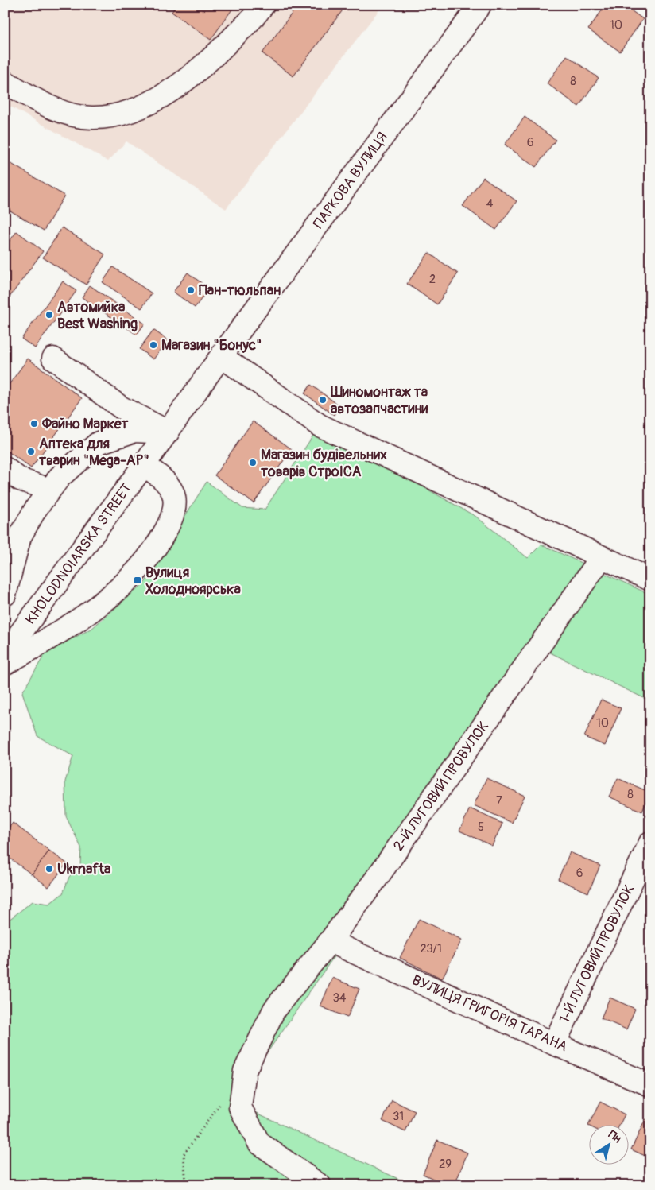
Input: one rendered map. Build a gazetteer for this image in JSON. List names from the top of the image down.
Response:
{
  "streets": {
    "street": [
      "ПАРКОВА ВУЛИЦЯ",
      "KHOLODNOIARSKA STREET",
      "2-Й ЛУГОВИЙ ПРОВУЛОК",
      "1-Й ЛУГОВИЙ ПРОВУЛОК",
      "ВУЛИЦЯ ГРИГОРІЯ ТАРАНА"
    ]
  },
  "crossings": [
    ["ПАРКОВА ВУЛИЦЯ", "KHOLODNOIARSKA STREET"],
    ["2-Й ЛУГОВИЙ ПРОВУЛОК", "ВУЛИЦЯ ГРИГОРІЯ ТАРАНА"],
    ["1-Й ЛУГОВИЙ ПРОВУЛОК", "ВУЛИЦЯ ГРИГОРІЯ ТАРАНА"]
  ],
  "places": {
    "other": [
      "Пан-тюльпан",
      "Автомийка Best Washing",
      "Магазин \"Бонус\"",
      "Шиномонтаж та автозапчастини",
      "Файно Маркет",
      "Аптека для тварин \"Mega-AP\"",
      "Магазин будівельних товарів СтроІСА",
      "Ukrnafta"
    ],
    "transit": ["Вулиця Холодноярська"]
  },
  "house_numbers": [
    "10",
    "8",
    "6",
    "4",
    "2",
    "10",
    "8",
    "7",
    "5",
    "6",
    "23/1",
    "34",
    "31",
    "29"
  ],
  "north": "top right"
}
